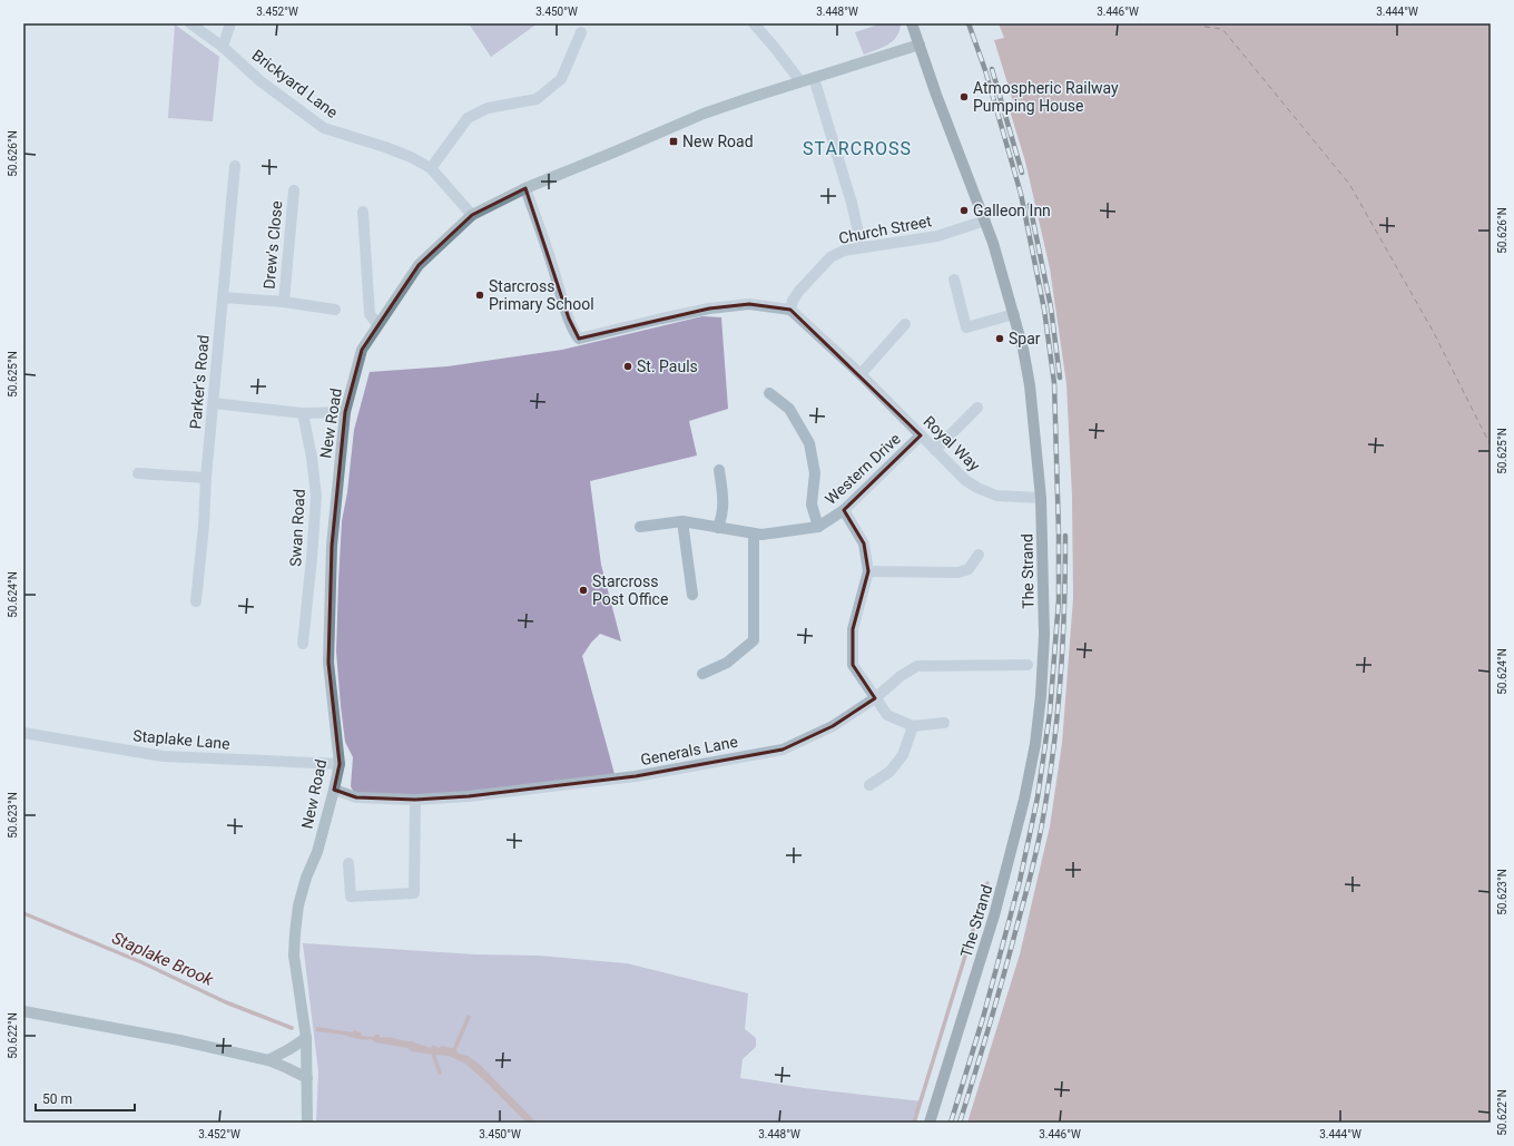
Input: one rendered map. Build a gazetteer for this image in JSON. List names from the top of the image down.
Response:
{
  "streets": {
    "main road": ["The Strand"],
    "street": [
      "Brickyard Lane",
      "Church Street",
      "Drew's Close",
      "Parker's Road",
      "New Road",
      "Royal Way",
      "Western Drive",
      "Swan Road",
      "Staplake Lane",
      "Generals Lane"
    ]
  },
  "crossings": [
    ["Brickyard Lane", "New Road"],
    ["Church Street", "Royal Way"],
    ["Church Street", "The Strand"],
    ["New Road", "The Strand"],
    ["New Road", "Staplake Lane"],
    ["New Road", "Generals Lane"],
    ["Royal Way", "Western Drive"],
    ["Royal Way", "The Strand"]
  ],
  "districts": ["STARCROSS"],
  "water": ["Staplake Brook"],
  "places": {
    "other": [
      "Atmospheric Railway Pumping House",
      "Galleon Inn",
      "Starcross Primary School",
      "Spar",
      "St. Pauls",
      "Starcross Post Office"
    ],
    "transit": ["New Road"]
  },
  "scale_bar": "50 m",
  "coordinates": [
    "3.452°W",
    "3.450°W",
    "3.448°W",
    "3.446°W",
    "3.444°W",
    "50.626°N",
    "50.625°N",
    "50.624°N",
    "50.623°N",
    "50.622°N"
  ]
}
